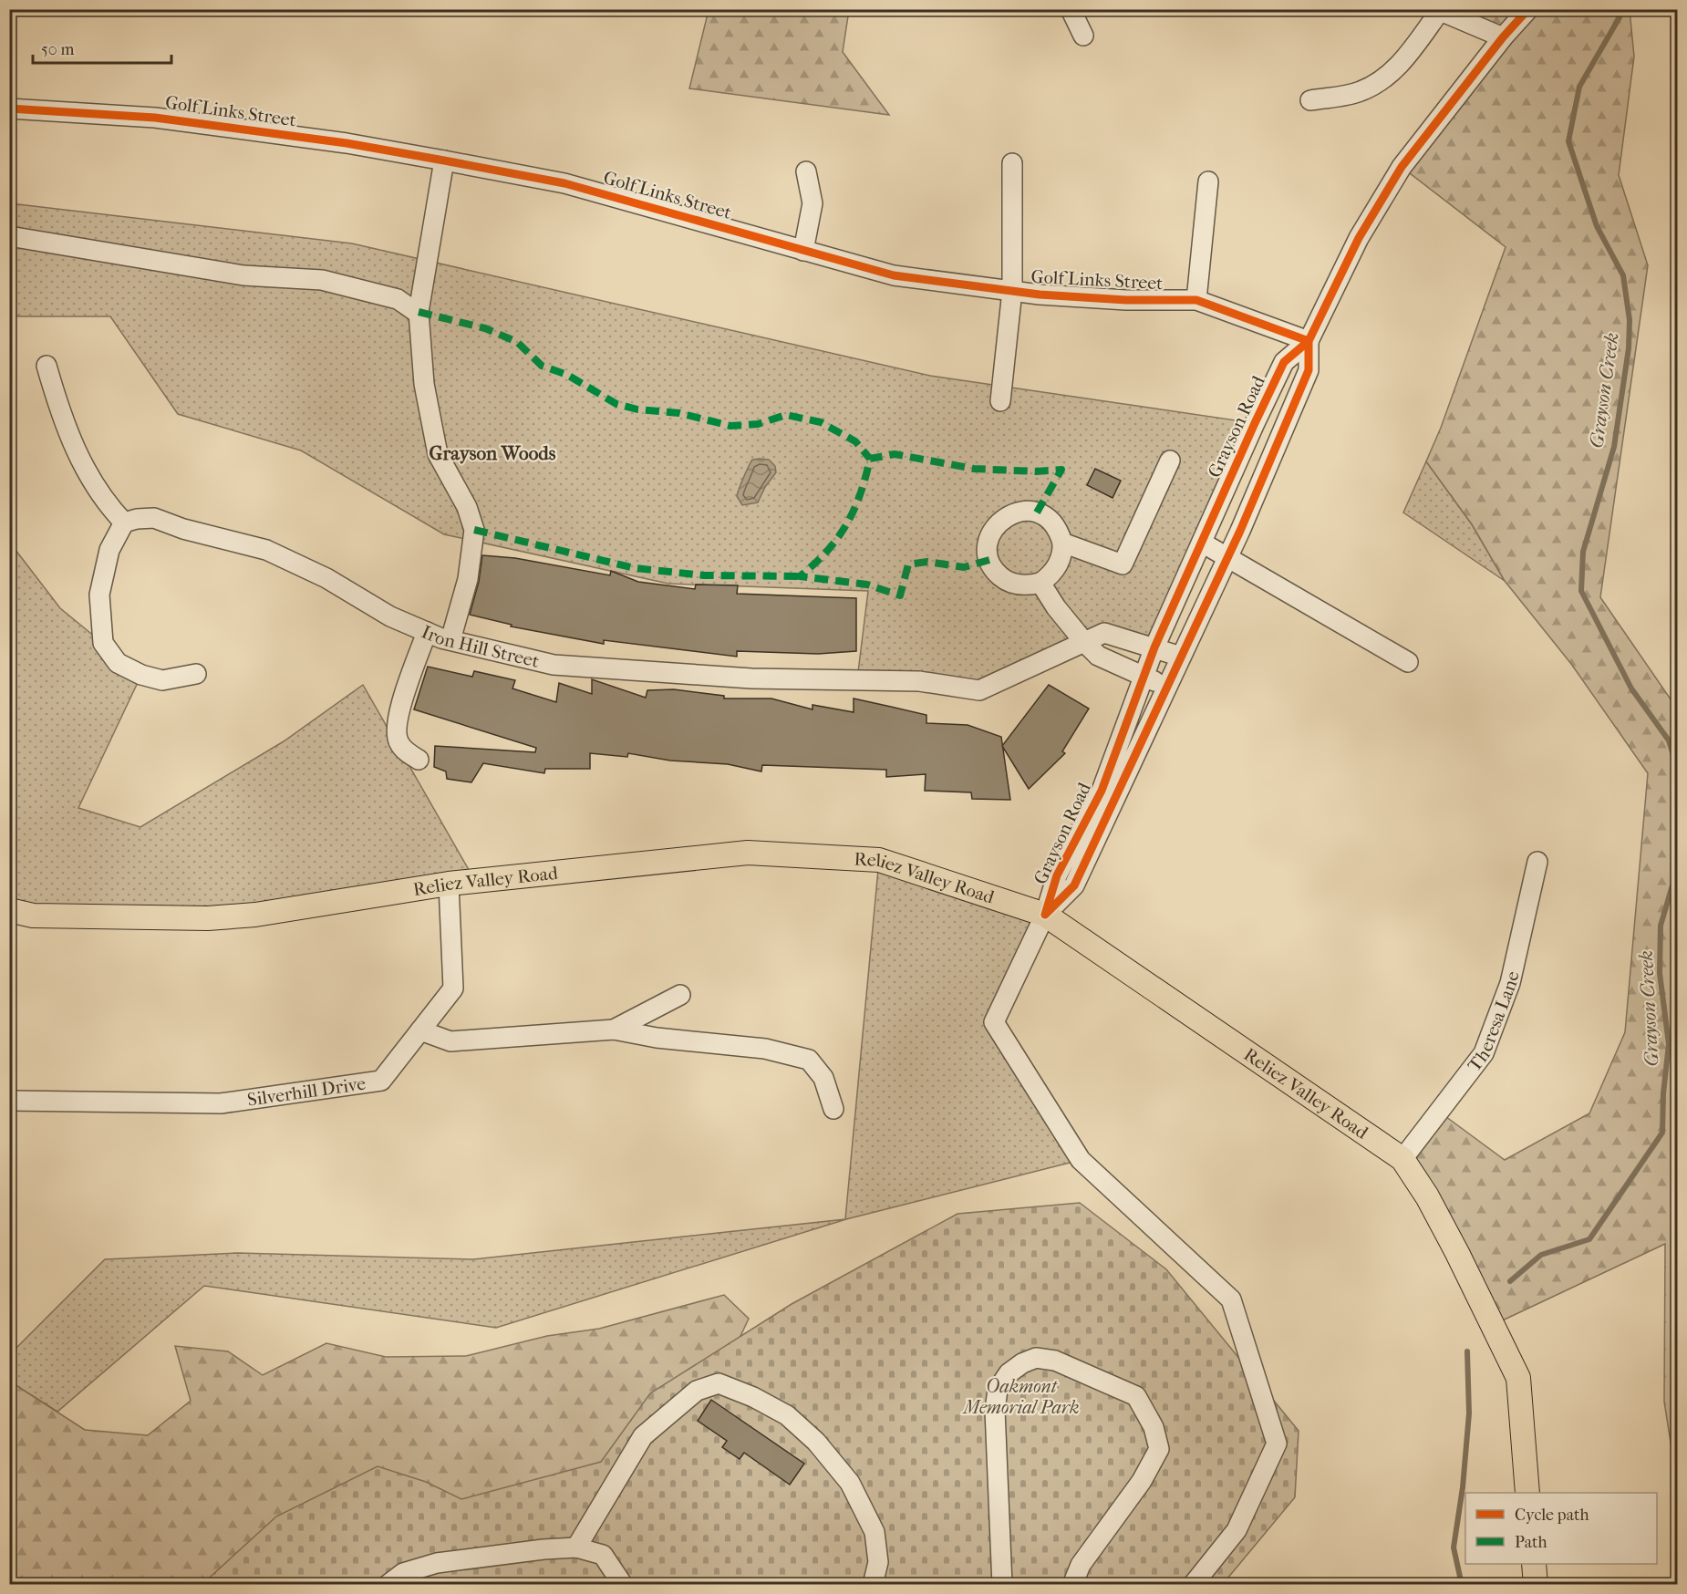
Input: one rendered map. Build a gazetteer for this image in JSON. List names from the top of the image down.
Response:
{
  "streets": {
    "main road": ["Reliez Valley Road"],
    "street": [
      "Golf Links Street",
      "Grayson Road",
      "Iron Hill Street",
      "Theresa Lane",
      "Silverhill Drive"
    ]
  },
  "crossings": [
    ["Golf Links Street", "Grayson Road"],
    ["Grayson Road", "Iron Hill Street"],
    ["Grayson Road", "Reliez Valley Road"],
    ["Reliez Valley Road", "Theresa Lane"],
    ["Reliez Valley Road", "Silverhill Drive"]
  ],
  "districts": ["Grayson Woods"],
  "water": ["Grayson Creek"],
  "parks": ["Oakmont Memorial Park"],
  "legend": ["Cycle path", "Path"],
  "scale_bar": "50 m"
}
